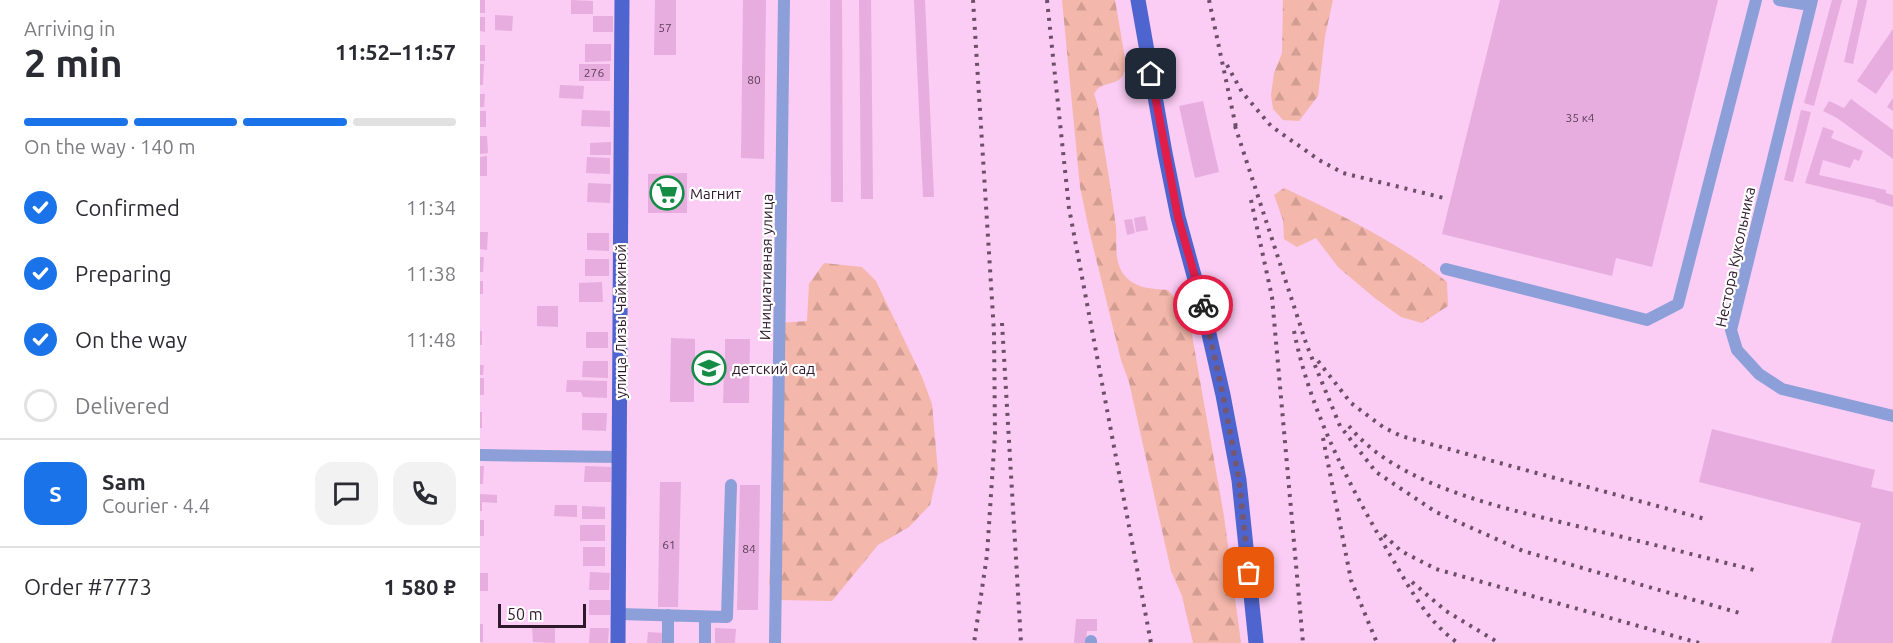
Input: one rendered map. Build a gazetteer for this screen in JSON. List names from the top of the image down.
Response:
{
  "streets": {
    "main road": ["улица Лизы Чайкиной"],
    "street": ["Нестора Кукольника", "Инициативная улица"]
  },
  "places": {
    "supermarket": ["Магнит"],
    "school or university": ["детский сад"]
  },
  "house_numbers": [
    "57",
    "276",
    "80",
    "35 к4",
    "61",
    "84"
  ],
  "scale_bar": "50 m",
  "page": {
    "heading": ["2 min", "Arriving in", "11:52–11:57"],
    "panel": [
      "Sam",
      "Courier · 4.4",
      "Order #7773",
      "1 580 ₽"
    ],
    "bar": "On the way · 140 m",
    "list": [
      ["Confirmed", "11:34"],
      ["Preparing", "11:38"],
      ["On the way", "11:48"],
      "Delivered"
    ],
    "round": "S",
    "scale": "50 m"
  }
}
